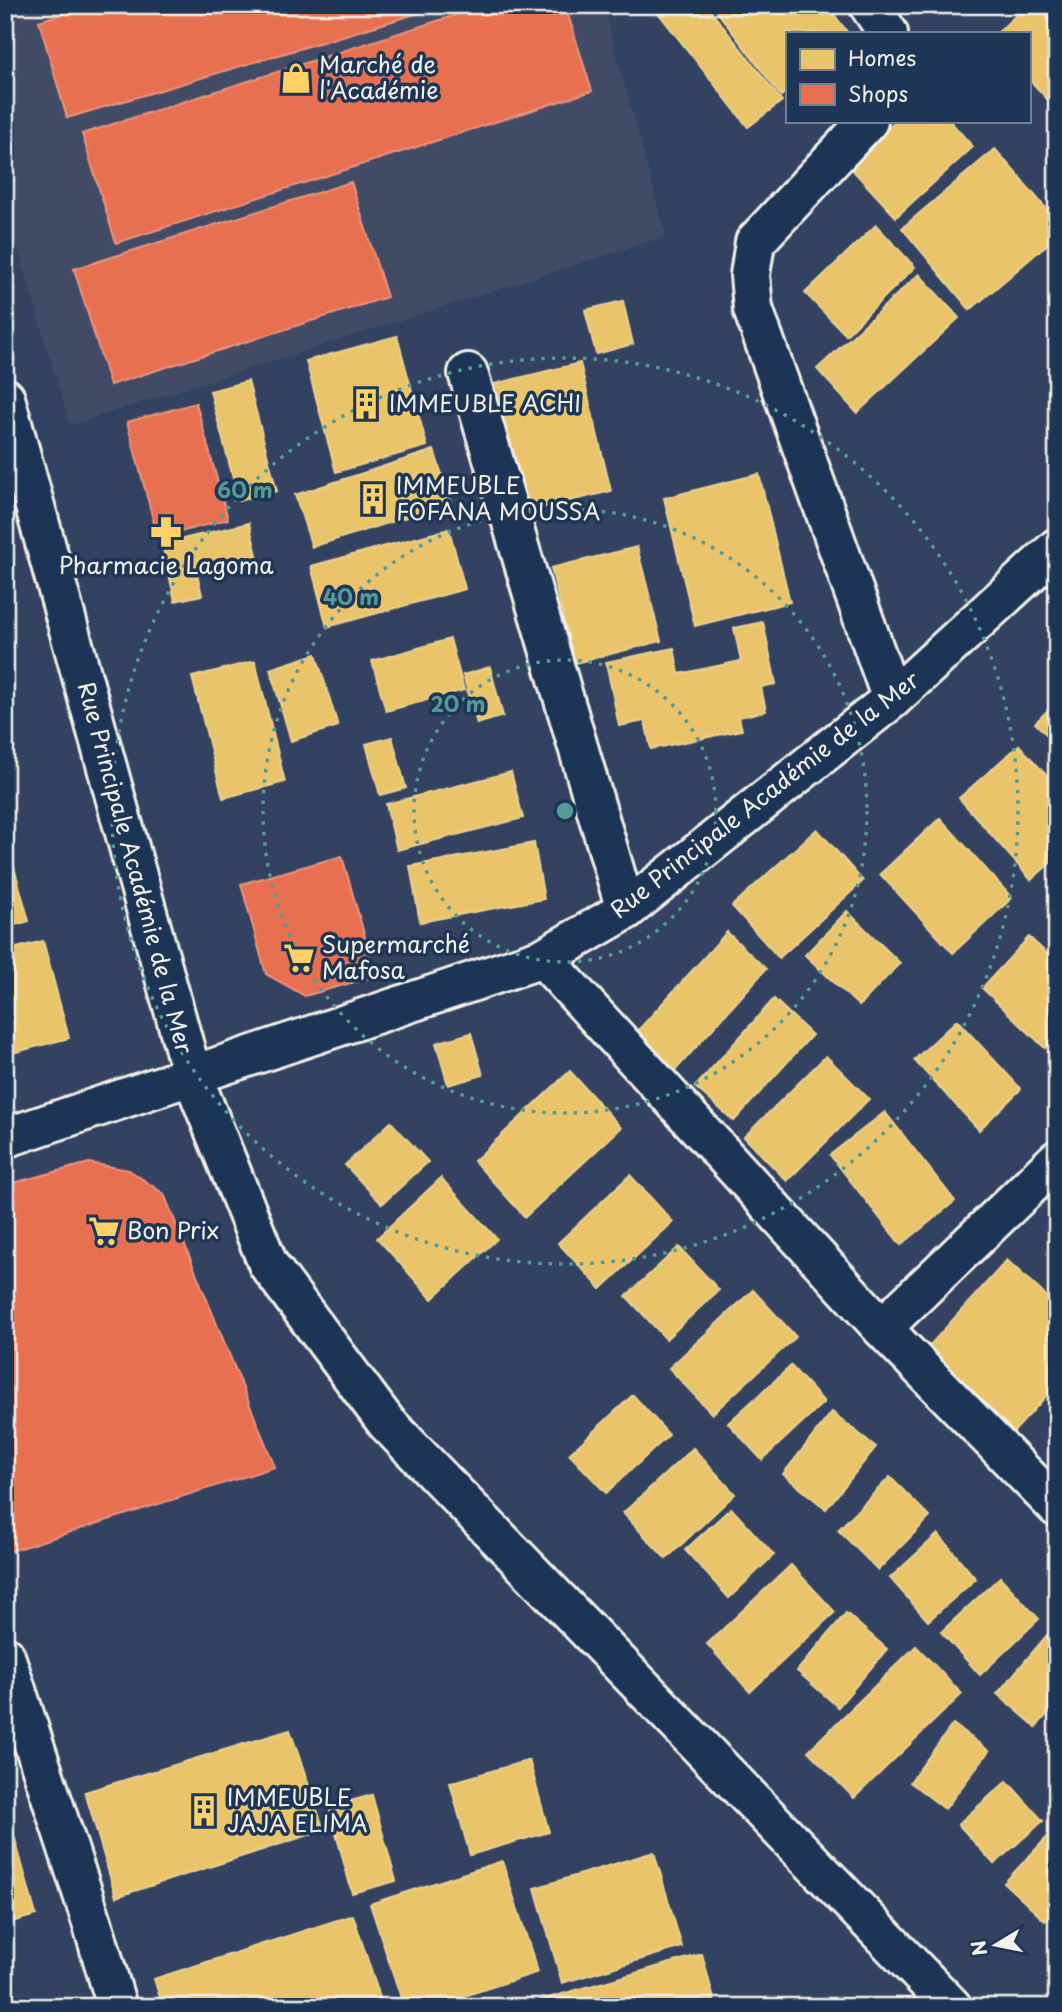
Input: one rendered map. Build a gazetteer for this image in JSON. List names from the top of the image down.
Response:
{
  "streets": {
    "street": ["Rue Principale Académie de la Mer"]
  },
  "places": {
    "shop": ["Marché de l'Académie"],
    "building": ["IMMEUBLE ACHI", "IMMEUBLE FOFANA MOUSSA", "IMMEUBLE JAJA ELIMA"],
    "pharmacy": ["Pharmacie Lagoma"],
    "supermarket": ["Supermarché Mafosa", "Bon Prix"]
  },
  "legend": ["Homes", "Shops"],
  "north": "left",
  "rings": ["60 m", "40 m", "20 m"]
}
